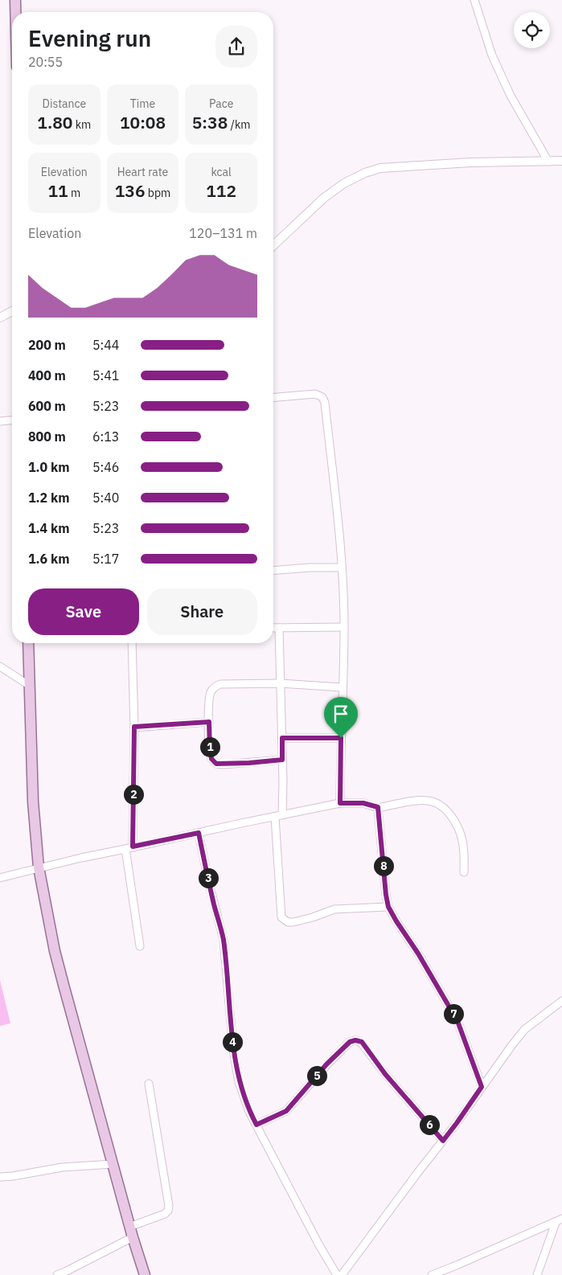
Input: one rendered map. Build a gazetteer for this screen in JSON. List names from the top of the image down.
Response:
{
  "page": {
    "heading": ["Evening run", "20:55"],
    "stats": [
      ["Distance", "1.80 km"],
      ["Time", "10:08"],
      ["Pace", "5:38 /km"],
      ["Elevation", "11 m"],
      ["Heart rate", "136 bpm"],
      ["kcal", "112"]
    ],
    "chart": ["Elevation", "120–131 m"],
    "list": [
      {
        "name": "200 m",
        "note": "5:44"
      },
      {
        "name": "400 m",
        "note": "5:41"
      },
      {
        "name": "600 m",
        "note": "5:23"
      },
      {
        "name": "800 m",
        "note": "6:13"
      },
      {
        "name": "1.0 km",
        "note": "5:46"
      },
      {
        "name": "1.2 km",
        "note": "5:40"
      },
      {
        "name": "1.4 km",
        "note": "5:23"
      },
      {
        "name": "1.6 km",
        "note": "5:17"
      }
    ],
    "buttons": ["Save", "Share"],
    "pins": [
      "1",
      "2",
      "8",
      "3",
      "7",
      "4",
      "5",
      "6"
    ]
  }
}
